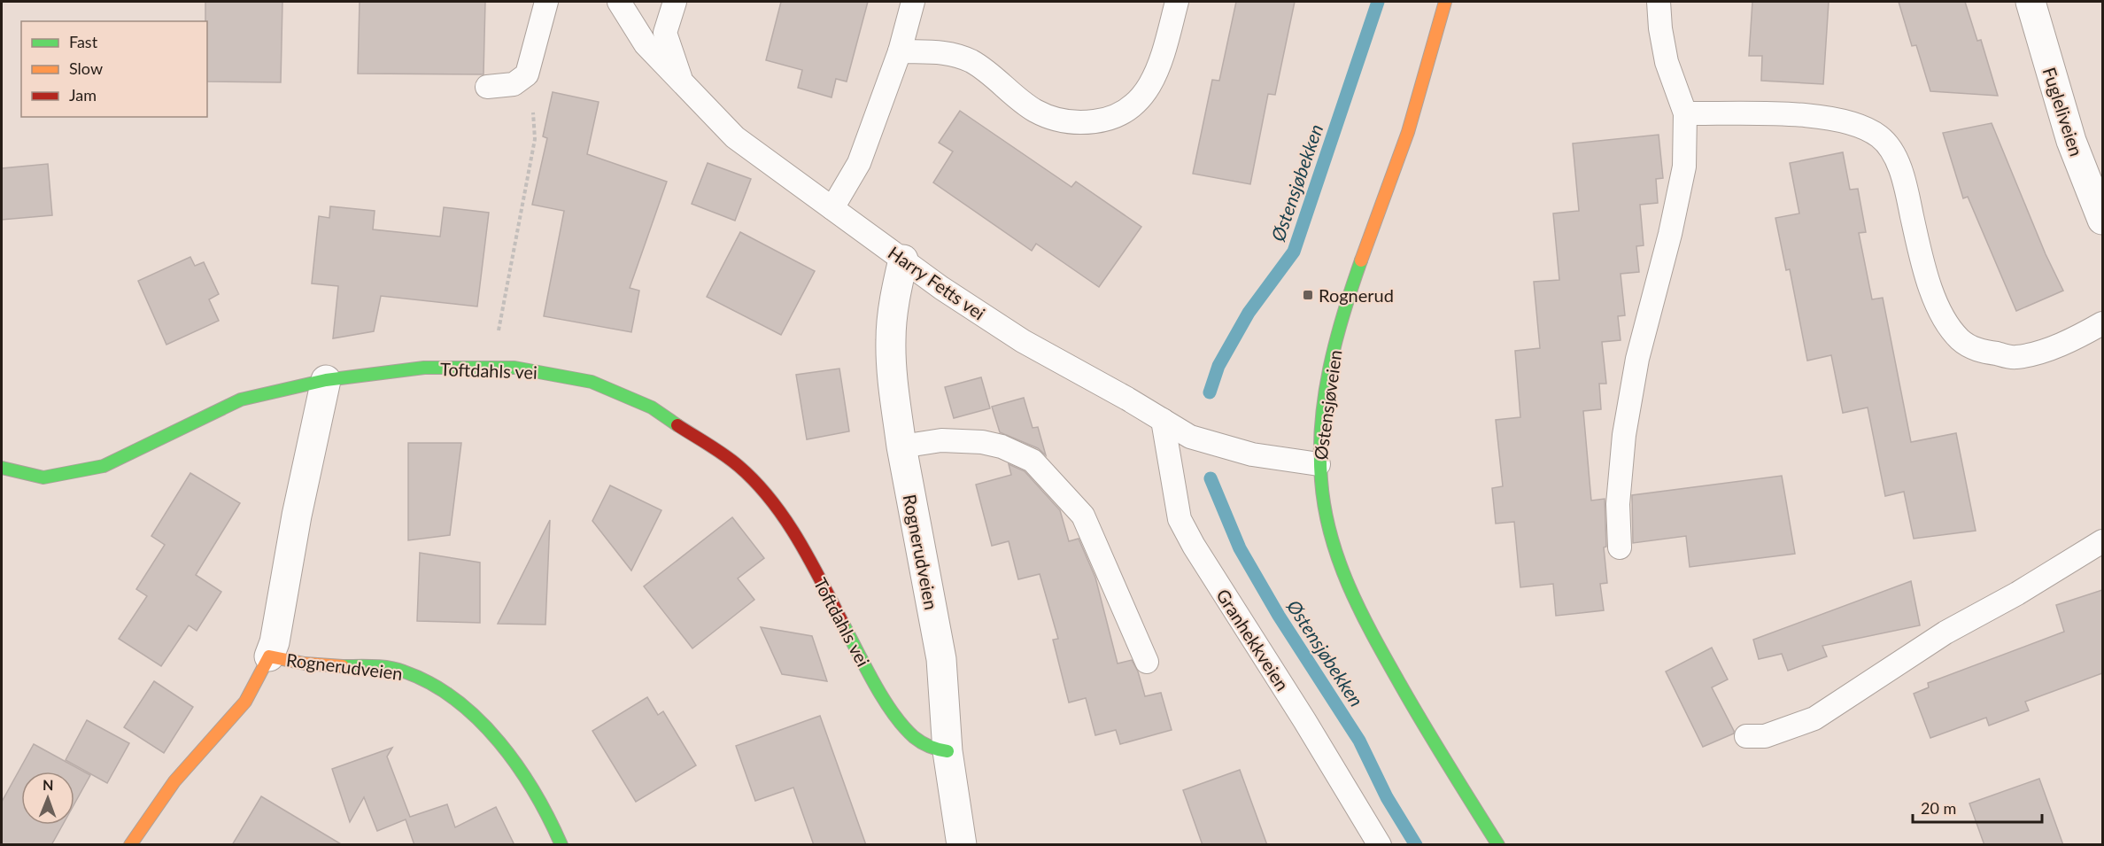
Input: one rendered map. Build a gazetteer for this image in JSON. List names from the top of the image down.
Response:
{
  "streets": {
    "street": [
      "Fugleliveien",
      "Toftdahls vei",
      "Østensjøveien",
      "Rognerudveien"
    ],
    "lane": ["Harry Fetts vei", "Granhekkveien"]
  },
  "crossings": [
    ["Harry Fetts vei", "Østensjøveien"],
    ["Harry Fetts vei", "Rognerudveien"],
    ["Harry Fetts vei", "Granhekkveien"],
    ["Toftdahls vei", "Rognerudveien"]
  ],
  "water": ["Østensjøbekken"],
  "places": {
    "transit": ["Rognerud"]
  },
  "legend": ["Fast", "Slow", "Jam"],
  "scale_bar": "20 m",
  "north": "top"
}
